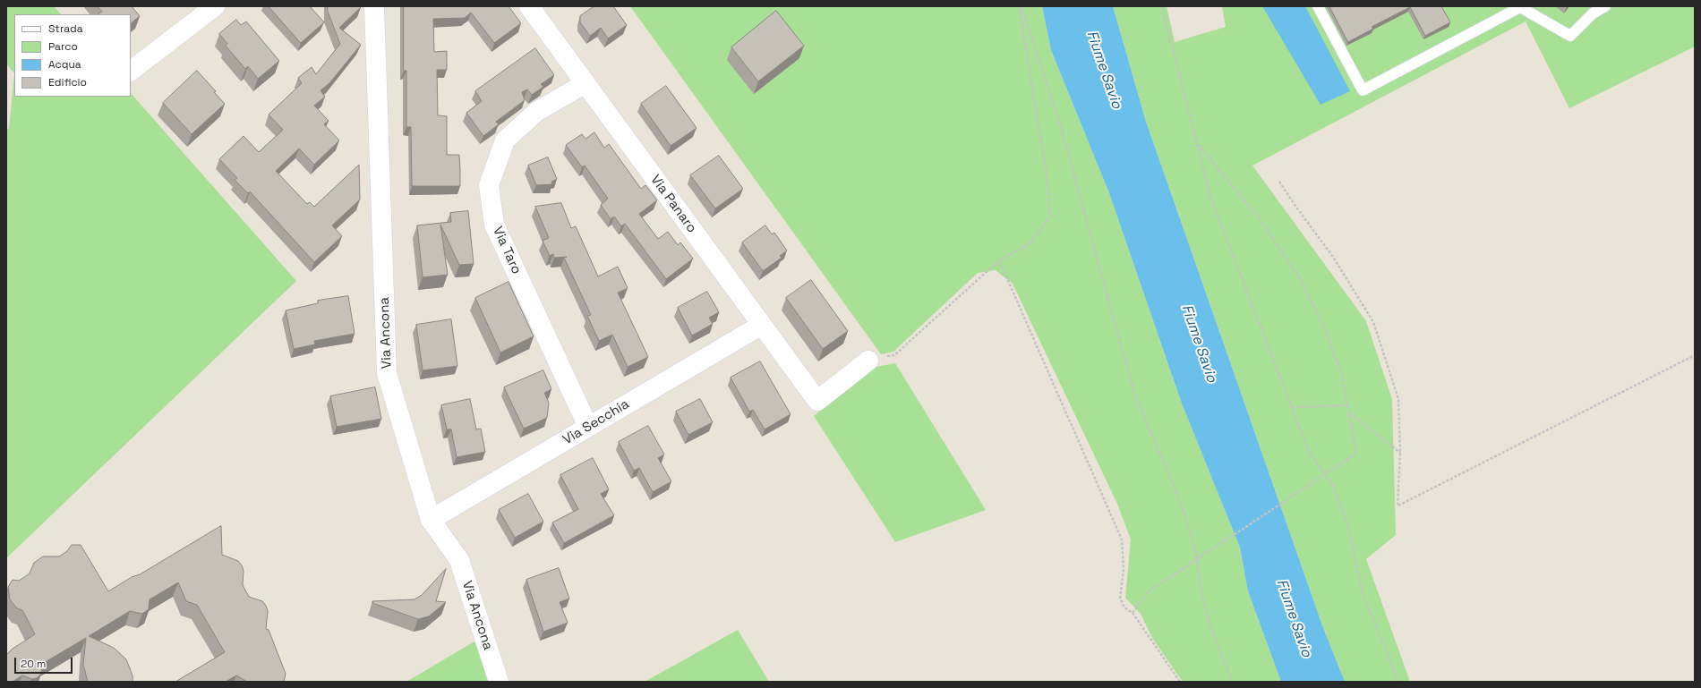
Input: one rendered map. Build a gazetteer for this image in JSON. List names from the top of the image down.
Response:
{
  "streets": {
    "street": [
      "Via Panaro",
      "Via Taro",
      "Via Ancona",
      "Via Secchia"
    ]
  },
  "crossings": [
    ["Via Panaro", "Via Taro"],
    ["Via Panaro", "Via Secchia"],
    ["Via Taro", "Via Secchia"],
    ["Via Ancona", "Via Secchia"]
  ],
  "water": ["Fiume Savio"],
  "legend": [
    "Strada",
    "Parco",
    "Acqua",
    "Edificio"
  ],
  "scale_bar": "20 m"
}
